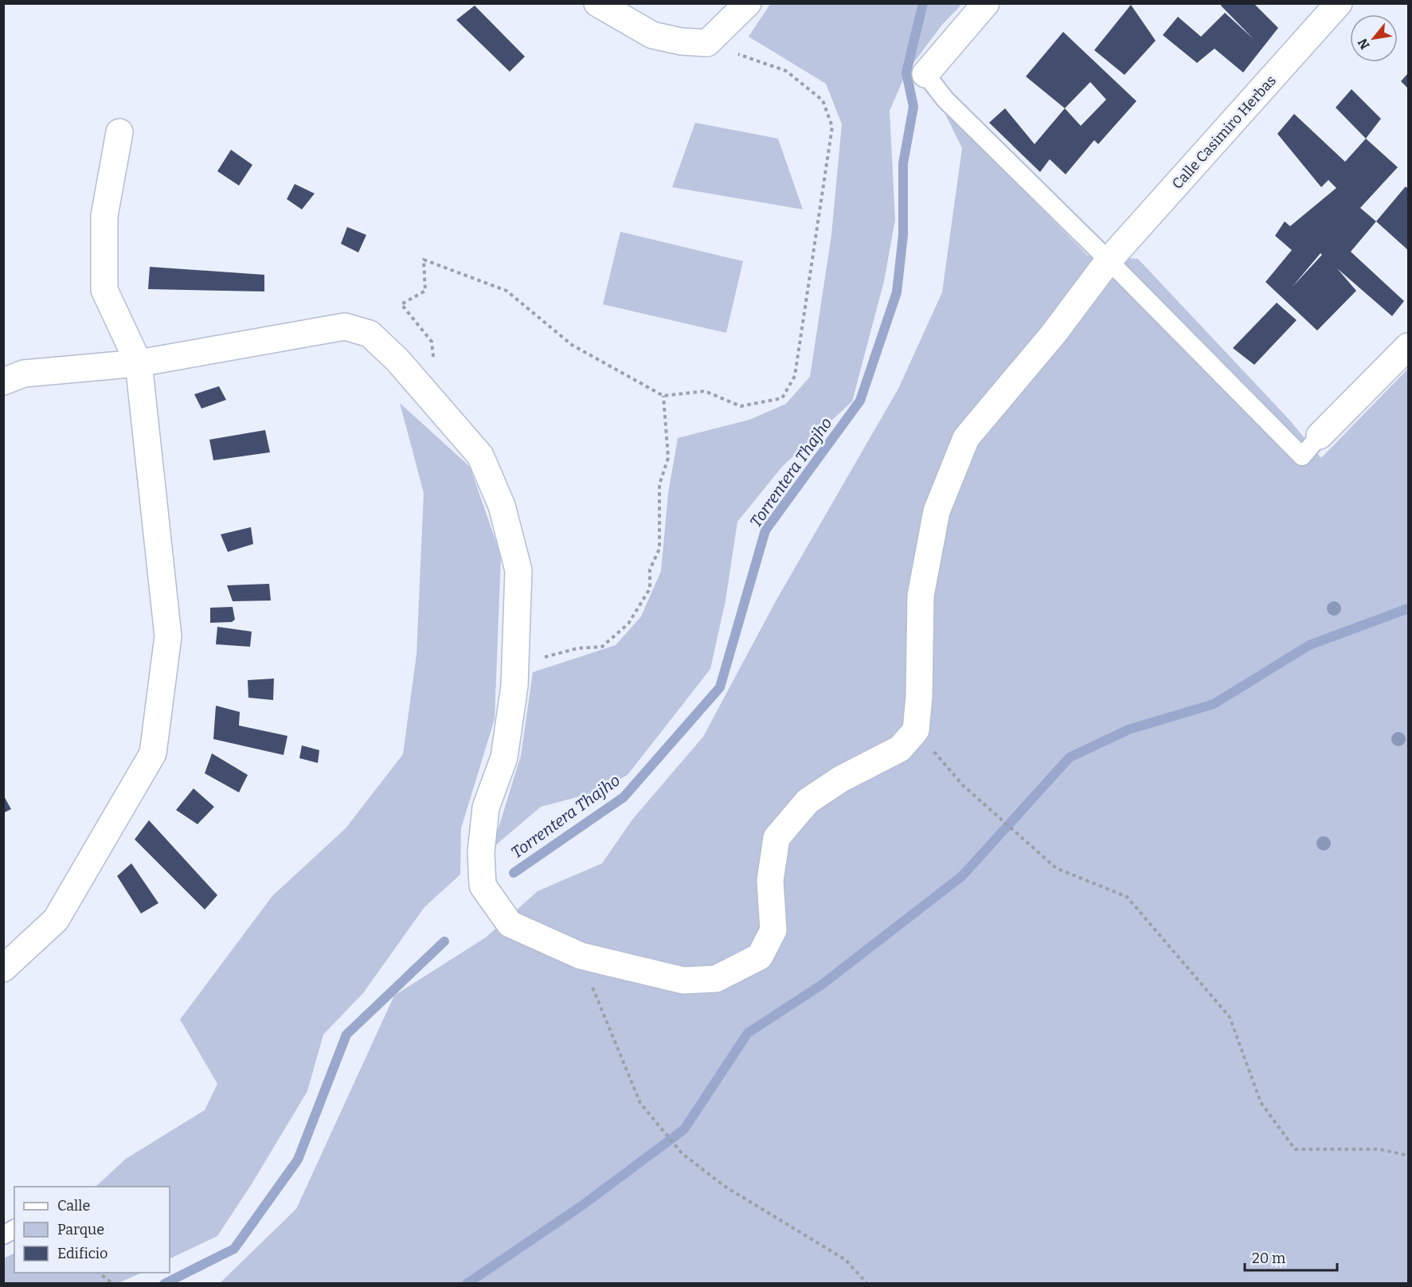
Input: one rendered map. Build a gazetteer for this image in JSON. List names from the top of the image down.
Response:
{
  "streets": {
    "street": ["Calle Casimiro Herbas"]
  },
  "water": ["Torrentera Thajho"],
  "legend": ["Calle", "Parque", "Edificio"],
  "scale_bar": "20 m",
  "north": "bottom left"
}
